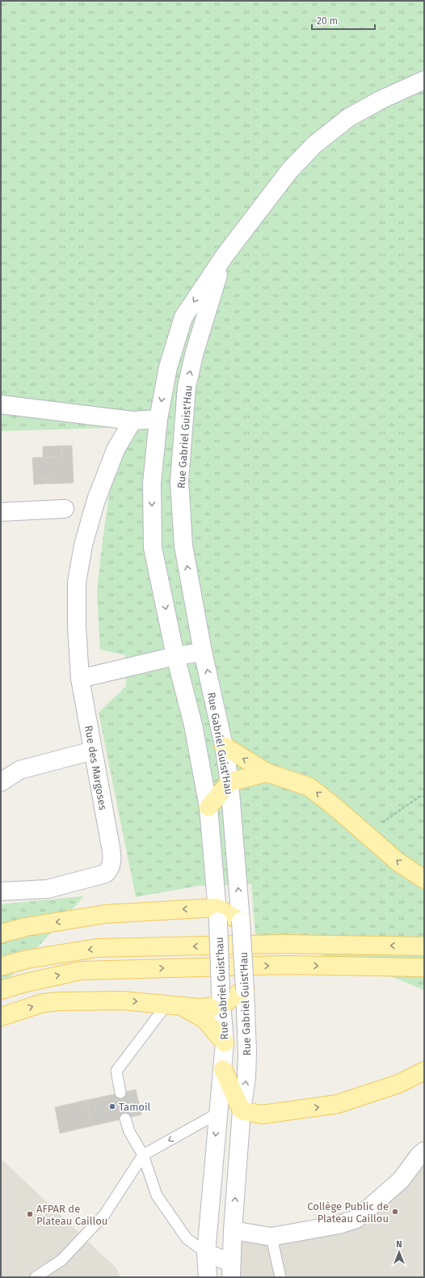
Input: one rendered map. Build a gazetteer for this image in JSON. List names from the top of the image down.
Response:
{
  "streets": {
    "main road": ["Rue Gabriel Guist'Hau", "Rue des Margoses", "Rue Gabriel Guist'hau"]
  },
  "crossings": [
    ["Rue Gabriel Guist'Hau", "Rue Gabriel Guist'hau"]
  ],
  "places": ["Tamoil", "Collège Public de Plateau Caillou", "AFPAR de Plateau Caillou"],
  "scale_bar": "20 m",
  "north": "top"
}
